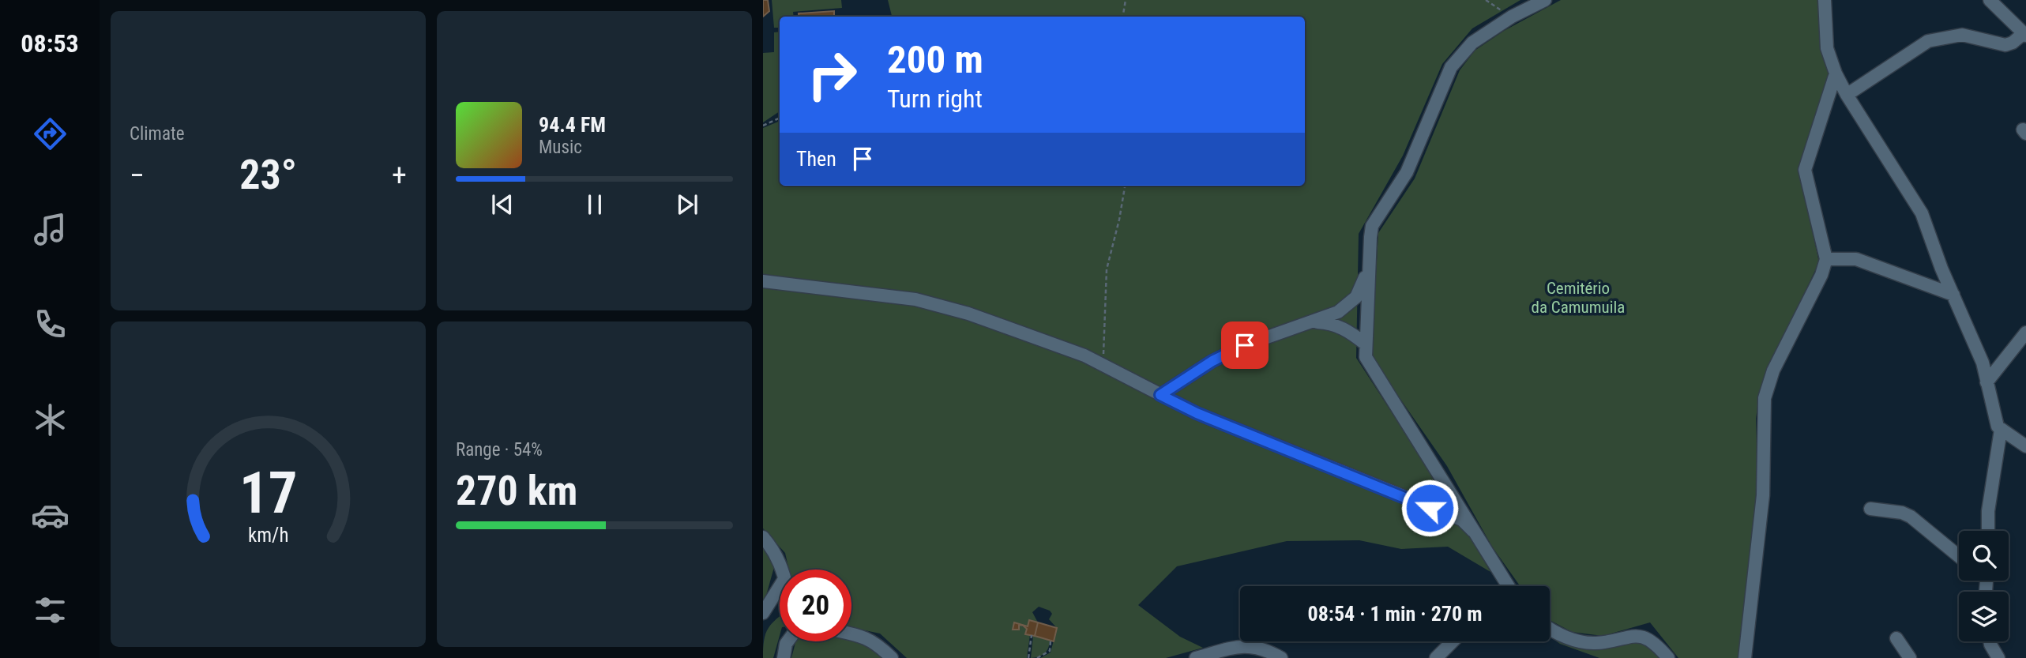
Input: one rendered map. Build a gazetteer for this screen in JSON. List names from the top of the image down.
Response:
{
  "parks": ["Cemitério da Camumuila"],
  "page": {
    "tabs": "08:53",
    "tile": [
      "Climate",
      ["Range · 54%", "270 km"]
    ],
    "turn": ["200 m", "Turn right"],
    "song": ["94.4 FM", "Music"],
    "then": "Then",
    "heat": ["−", "23°", "+"],
    "limit": "20",
    "trip": "08:54 · 1 min · 270 m",
    "gauge": ["17", "km/h"]
  }
}
